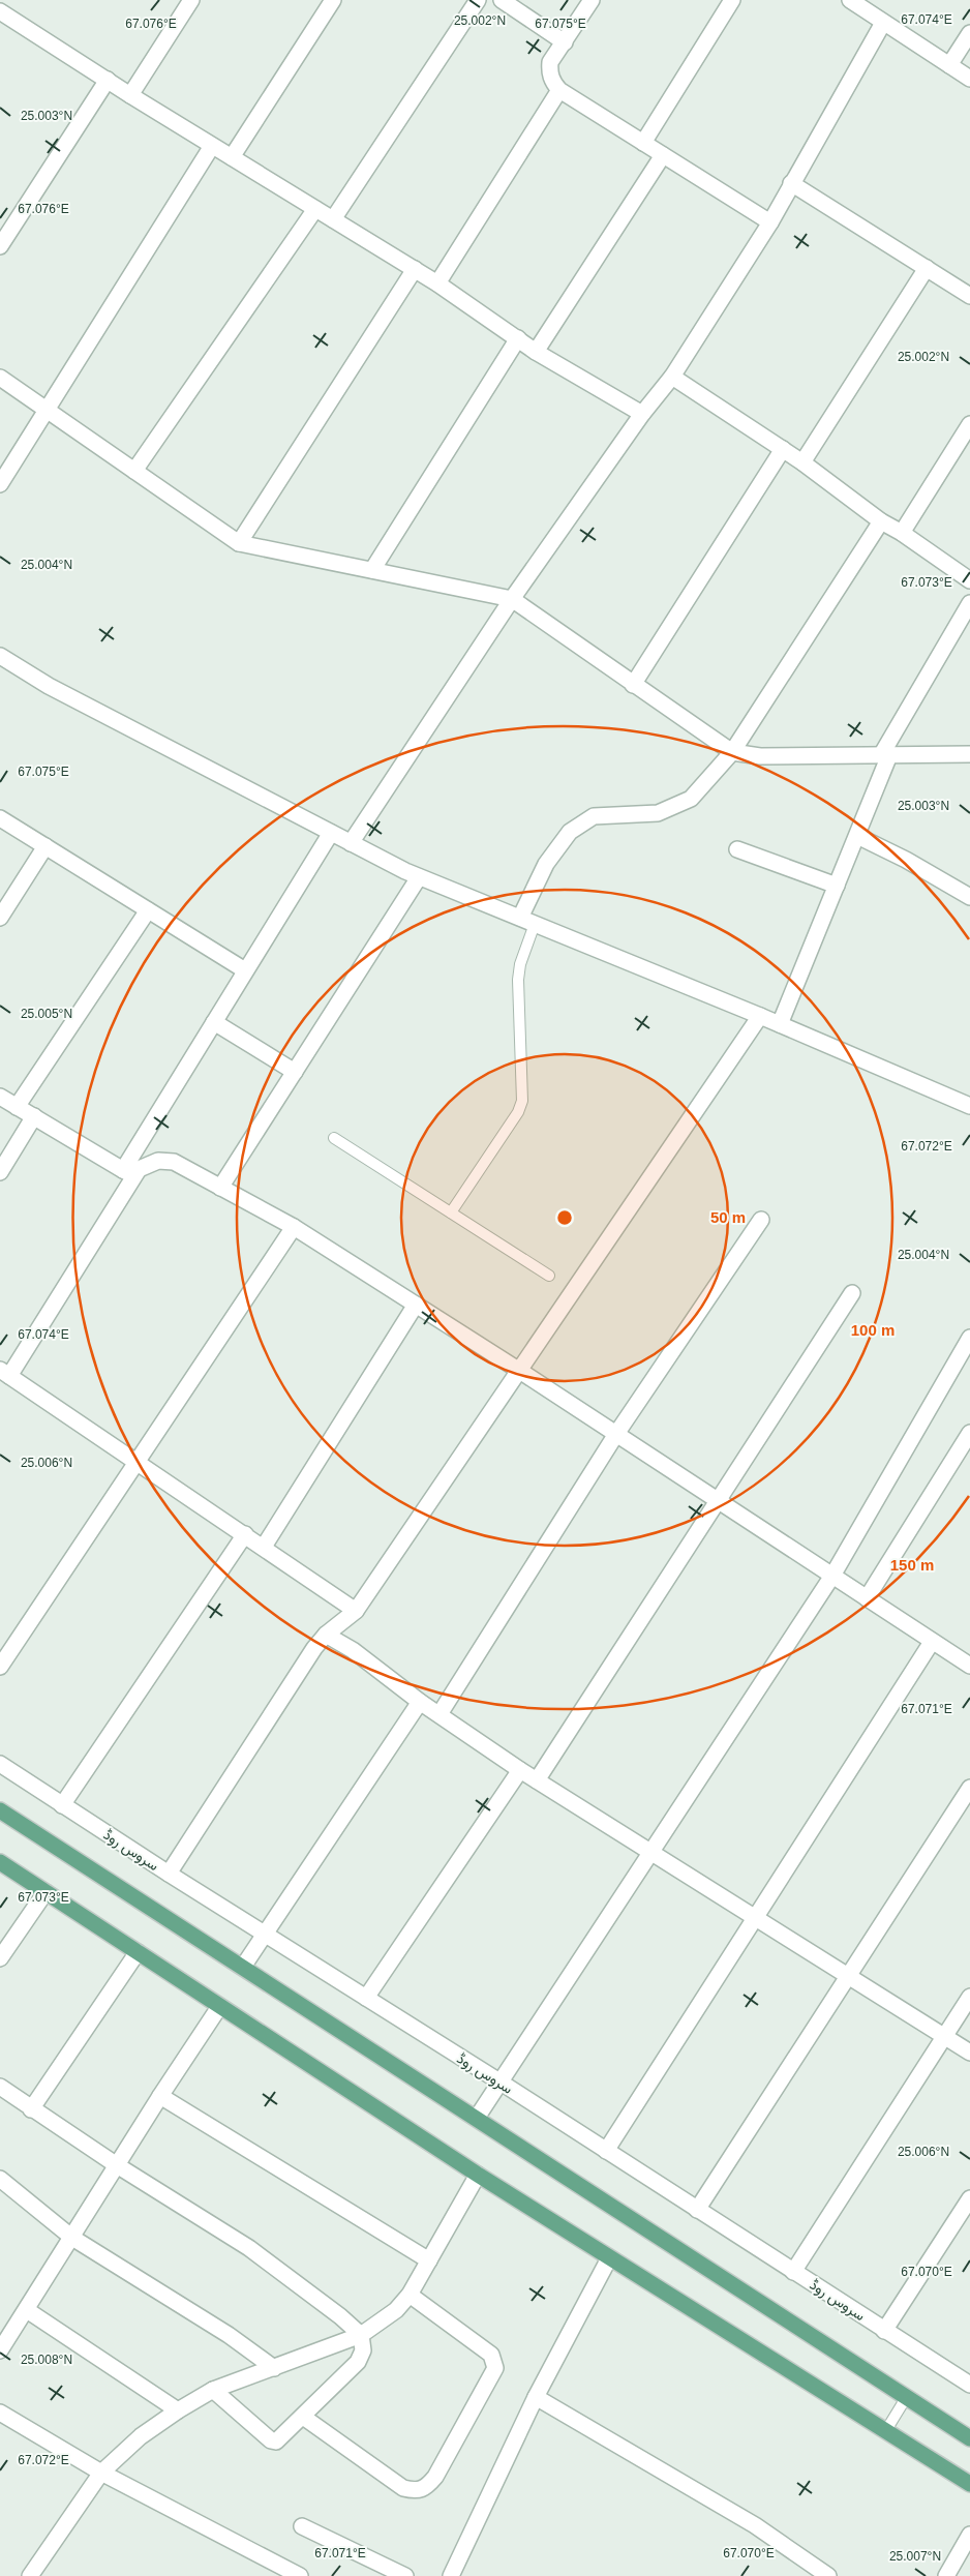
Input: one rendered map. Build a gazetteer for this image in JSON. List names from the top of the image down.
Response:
{
  "streets": {
    "street": ["سروس روڈ"]
  },
  "coordinates": [
    "67.074°E",
    "25.002°N",
    "67.076°E",
    "67.075°E",
    "25.003°N",
    "25.004°N",
    "67.073°E",
    "25.005°N",
    "67.072°E",
    "25.006°N",
    "67.071°E",
    "67.070°E",
    "25.008°N",
    "25.007°N"
  ],
  "rings": ["50 m", "100 m", "150 m"]
}
